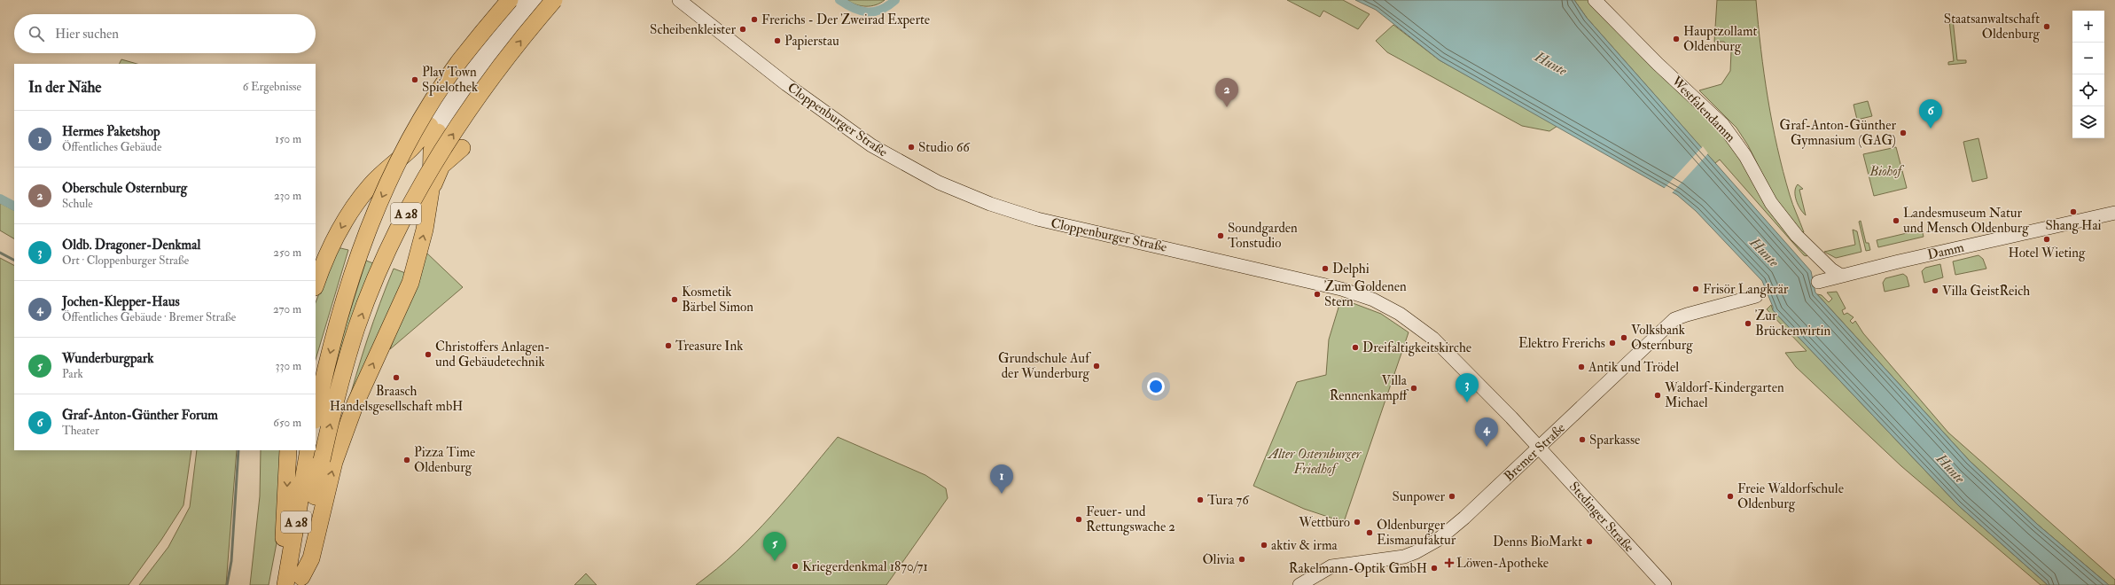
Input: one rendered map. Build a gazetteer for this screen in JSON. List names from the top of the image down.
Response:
{
  "streets": {
    "highway": ["A 28"],
    "main road": [
      "Westfalendamm",
      "Cloppenburger Straße",
      "Damm",
      "Bremer Straße",
      "Stedinger Straße"
    ]
  },
  "crossings": [
    ["Westfalendamm", "Damm"],
    ["Cloppenburger Straße", "Bremer Straße"],
    ["Cloppenburger Straße", "Stedinger Straße"],
    ["Bremer Straße", "Stedinger Straße"]
  ],
  "water": ["Hunte"],
  "parks": ["Biohof", "Alter Osternburger Friedhof"],
  "places": {
    "other": [
      "Frerichs - Der Zweirad Experte",
      "Staatsanwaltschaft Oldenburg",
      "Scheibenkleister",
      "Hauptzollamt Oldenburg",
      "Papierstau",
      "Play Town Spielothek",
      "Graf-Anton-Günther Gymnasium (GAG)",
      "Studio 66",
      "Shang Hai",
      "Landesmuseum Natur und Mensch Oldenburg",
      "Soundgarden Tonstudio",
      "Hotel Wieting",
      "Delphi",
      "Frisör Langkrär",
      "Villa GeistReich",
      "Zum Goldenen Stern",
      "Kosmetik Bärbel Simon",
      "Zur Brückenwirtin",
      "Volksbank Osternburg",
      "Elektro Frerichs",
      "Treasure Ink",
      "Dreifaltigkeitskirche",
      "Christoffers Anlagen- und Gebäudetechnik",
      "Grundschule Auf der Wunderburg",
      "Antik und Trödel",
      "Braasch Handelsgesellschaft mbH",
      "Villa Rennenkampff",
      "Waldorf-Kindergarten Michael",
      "Sparkasse",
      "Pizza Time Oldenburg",
      "Sunpower",
      "Freie Waldorfschule Oldenburg",
      "Tura 76",
      "Feuer- und Rettungswache 2",
      "Wettbüro",
      "Oldenburger Eismanufaktur",
      "Denns BioMarkt",
      "aktiv & irma",
      "Olivia",
      "Kriegerdenkmal 1870/71",
      "Rakelmann-Optik GmbH"
    ],
    "health": ["Löwen-Apotheke"]
  },
  "page": {
    "map_buttons": ["+", "−"],
    "search": "Hier suchen",
    "heading": ["In der Nähe", "6 Ergebnisse"],
    "pins": [
      "2",
      "6",
      "3",
      "4",
      "1",
      "5"
    ],
    "list": [
      {
        "mark": "1",
        "name": "Hermes Paketshop",
        "note": "Öffentliches Gebäude",
        "value": "150 m"
      },
      {
        "mark": "2",
        "name": "Oberschule Osternburg",
        "note": "Schule",
        "value": "230 m"
      },
      {
        "mark": "3",
        "name": "Oldb. Dragoner-Denkmal",
        "note": "Ort · Cloppenburger Straße",
        "value": "250 m"
      },
      {
        "mark": "4",
        "name": "Jochen-Klepper-Haus",
        "note": "Öffentliches Gebäude · Bremer Straße",
        "value": "270 m"
      },
      {
        "mark": "5",
        "name": "Wunderburgpark",
        "note": "Park",
        "value": "330 m"
      },
      {
        "mark": "6",
        "name": "Graf-Anton-Günther Forum",
        "note": "Theater",
        "value": "650 m"
      }
    ]
  }
}
